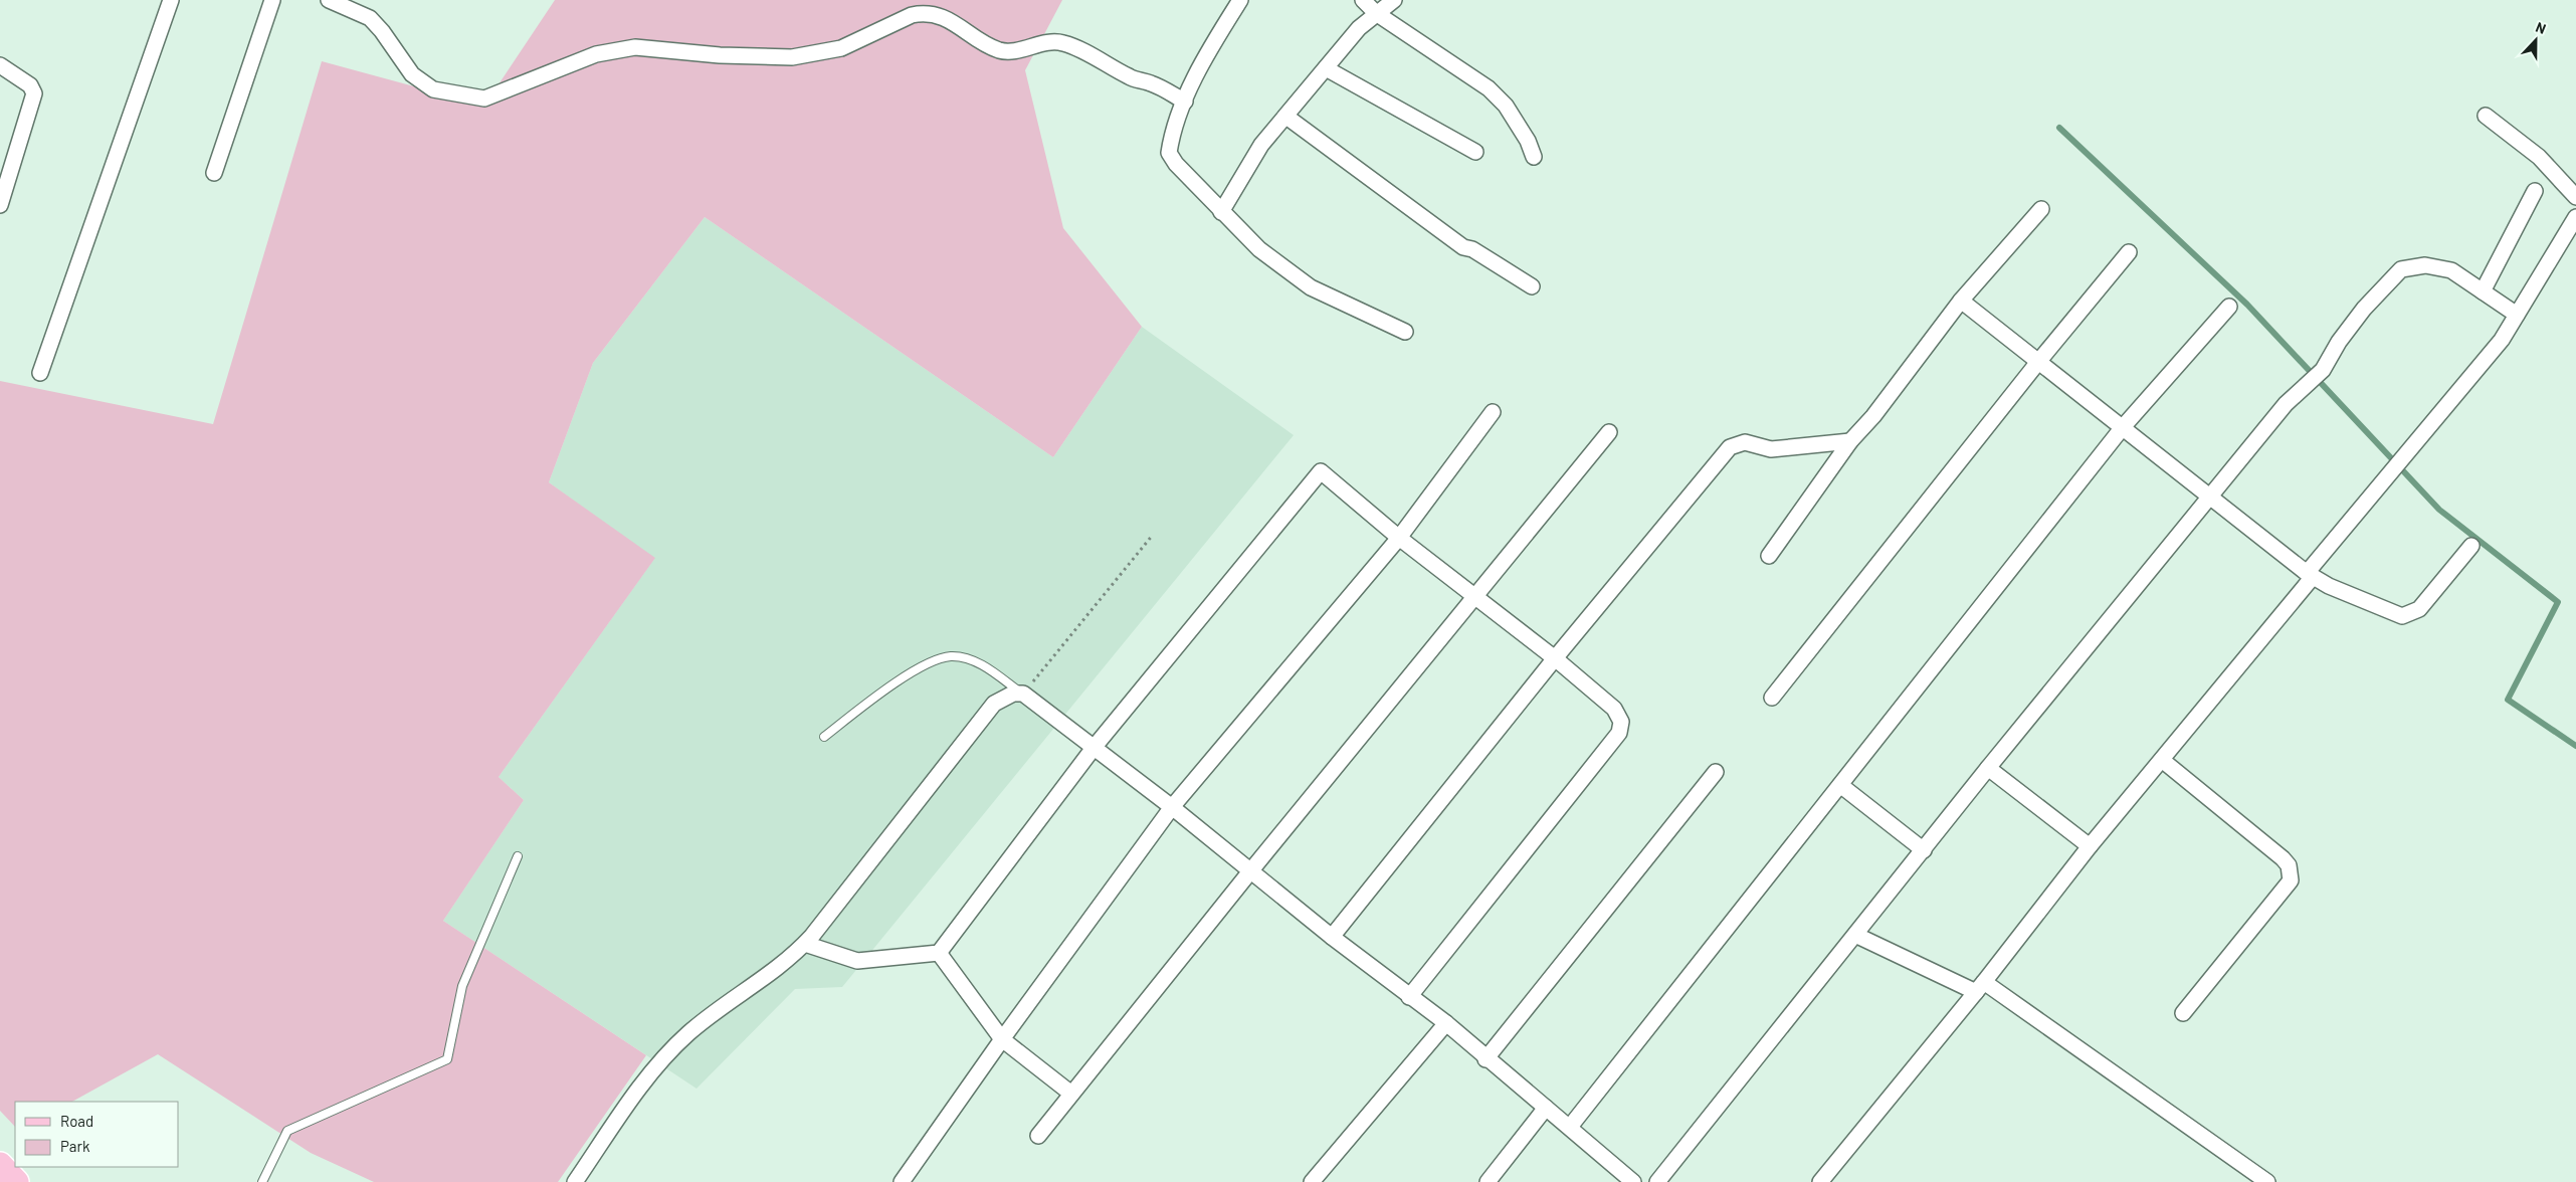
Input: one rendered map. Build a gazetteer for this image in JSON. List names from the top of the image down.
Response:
{
  "legend": ["Road", "Park"],
  "north": "top"
}
